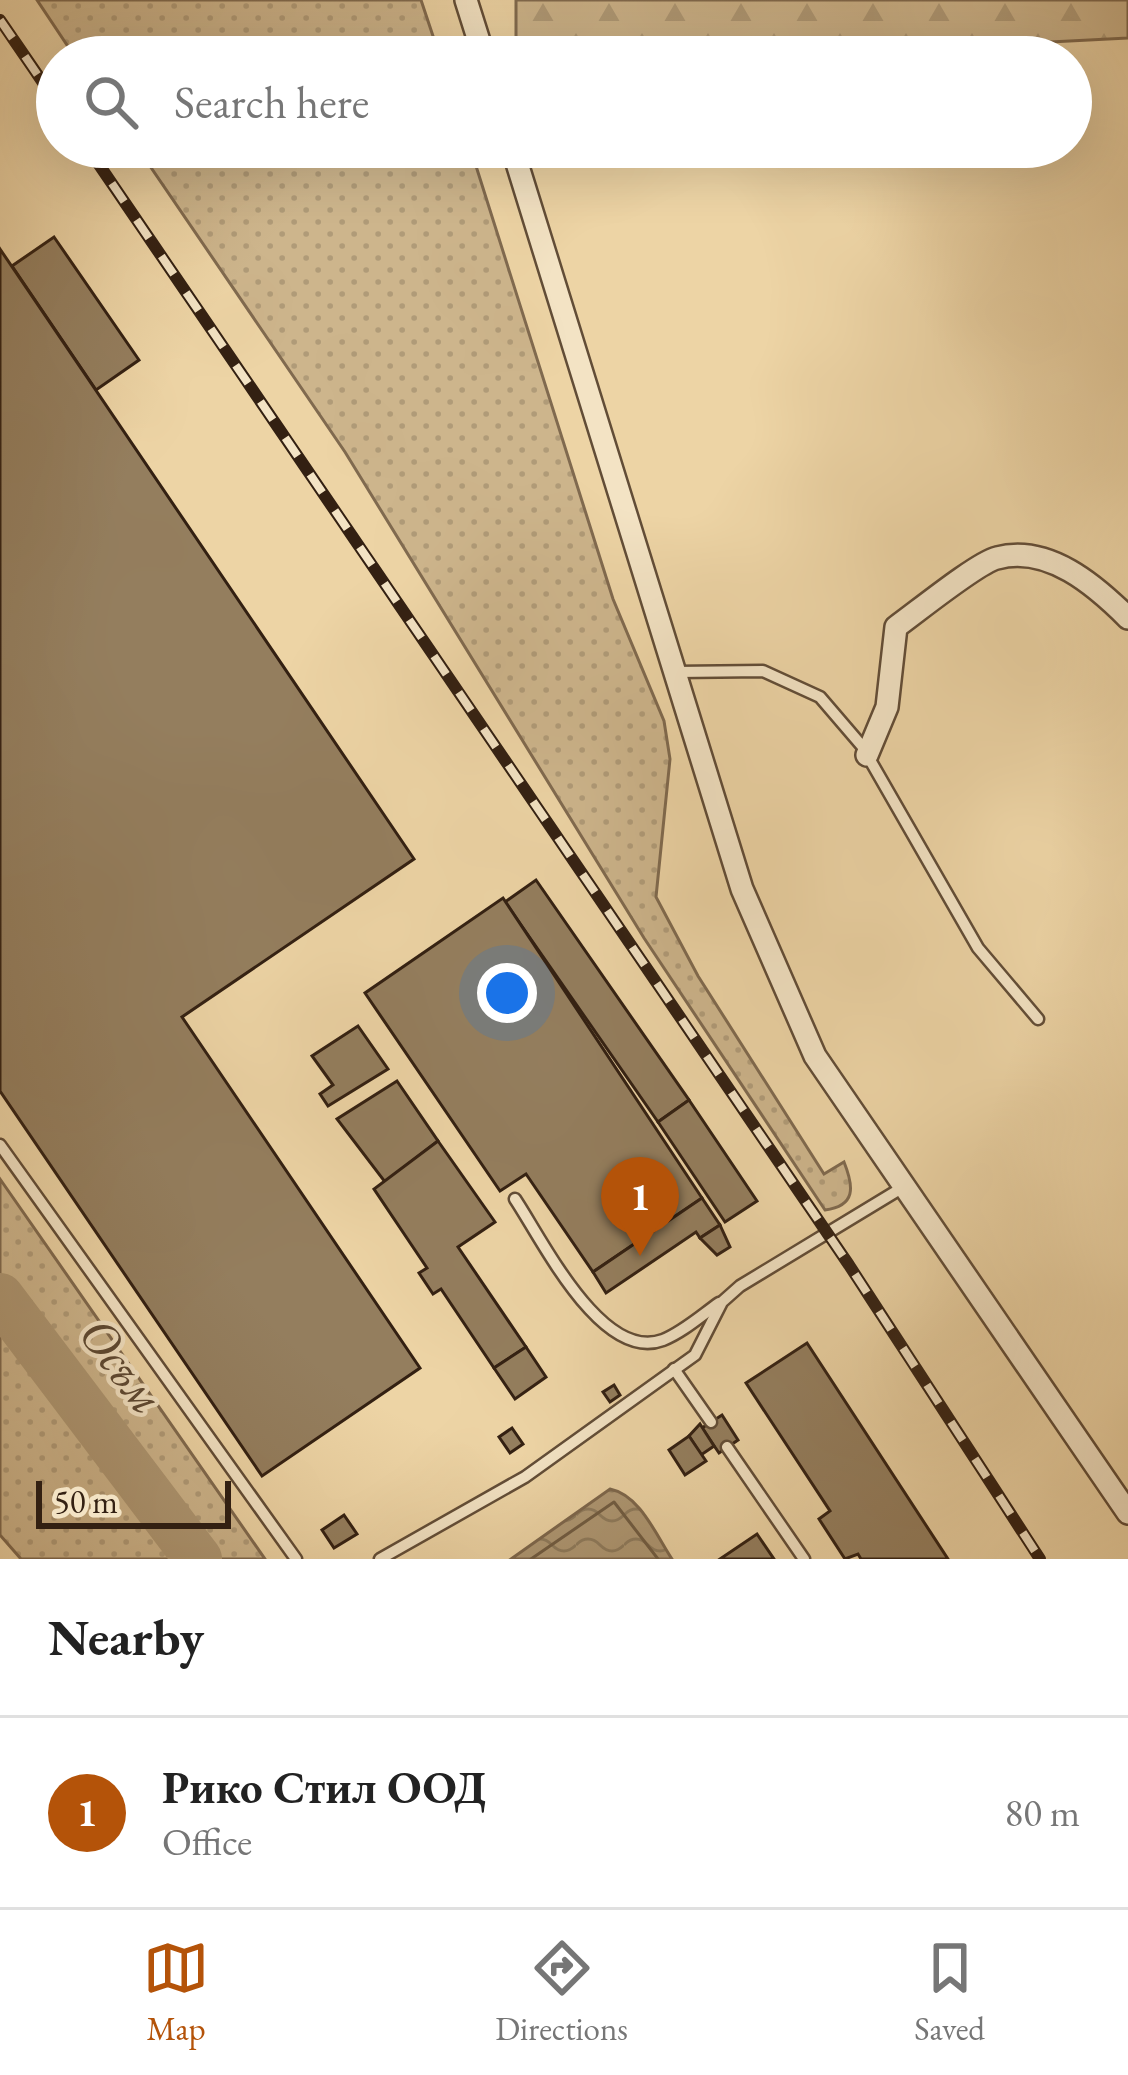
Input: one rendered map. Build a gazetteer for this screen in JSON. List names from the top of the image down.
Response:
{
  "water": ["Осъм"],
  "scale_bar": "50 m",
  "page": {
    "search": "Search here",
    "pins": "1",
    "scale": "50 m",
    "heading": "Nearby",
    "list": [
      {
        "mark": "1",
        "name": "Рико Стил ООД",
        "note": "Office",
        "value": "80 m"
      }
    ],
    "nav": ["Map", "Directions", "Saved"]
  }
}
